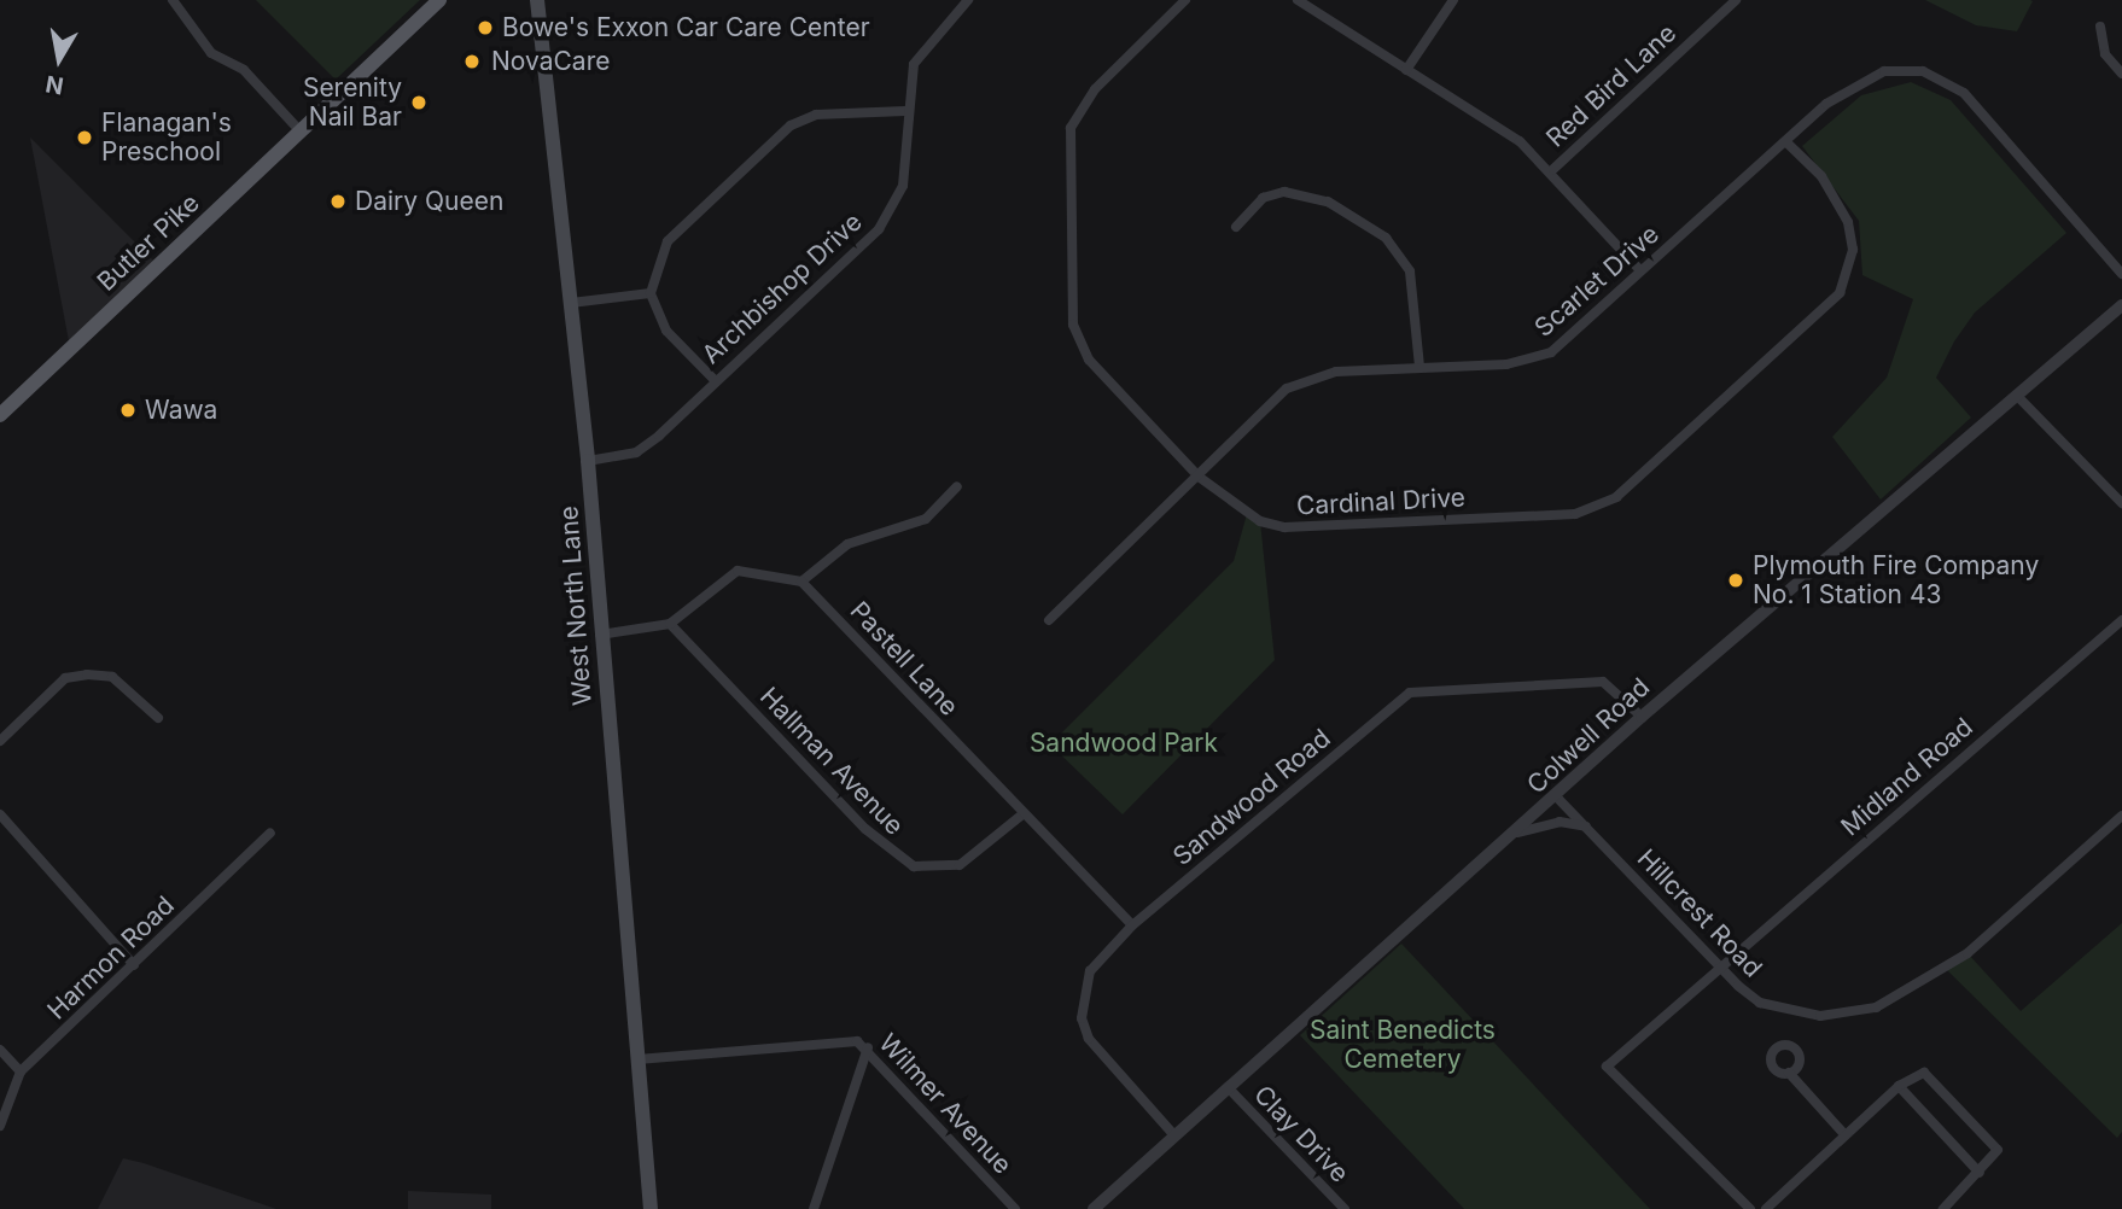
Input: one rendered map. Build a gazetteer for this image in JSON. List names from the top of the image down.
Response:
{
  "streets": {
    "main road": ["Butler Pike", "West North Lane"],
    "street": [
      "Red Bird Lane",
      "Scarlet Drive",
      "Archbishop Drive",
      "Cardinal Drive",
      "Pastell Lane",
      "Colwell Road",
      "Hallman Avenue",
      "Midland Road",
      "Sandwood Road",
      "Hillcrest Road",
      "Harmon Road",
      "Wilmer Avenue",
      "Clay Drive"
    ]
  },
  "crossings": [
    ["Scarlet Drive", "Cardinal Drive"],
    ["Archbishop Drive", "West North Lane"],
    ["West North Lane", "Wilmer Avenue"],
    ["Pastell Lane", "Hallman Avenue"],
    ["Pastell Lane", "Sandwood Road"],
    ["Colwell Road", "Sandwood Road"],
    ["Colwell Road", "Hillcrest Road"],
    ["Colwell Road", "Clay Drive"],
    ["Midland Road", "Hillcrest Road"]
  ],
  "parks": ["Sandwood Park", "Saint Benedicts Cemetery"],
  "places": [
    "Bowe's Exxon Car Care Center",
    "NovaCare",
    "Serenity Nail Bar",
    "Flanagan's Preschool",
    "Dairy Queen",
    "Wawa",
    "Plymouth Fire Company No. 1 Station 43"
  ],
  "north": "bottom"
}
